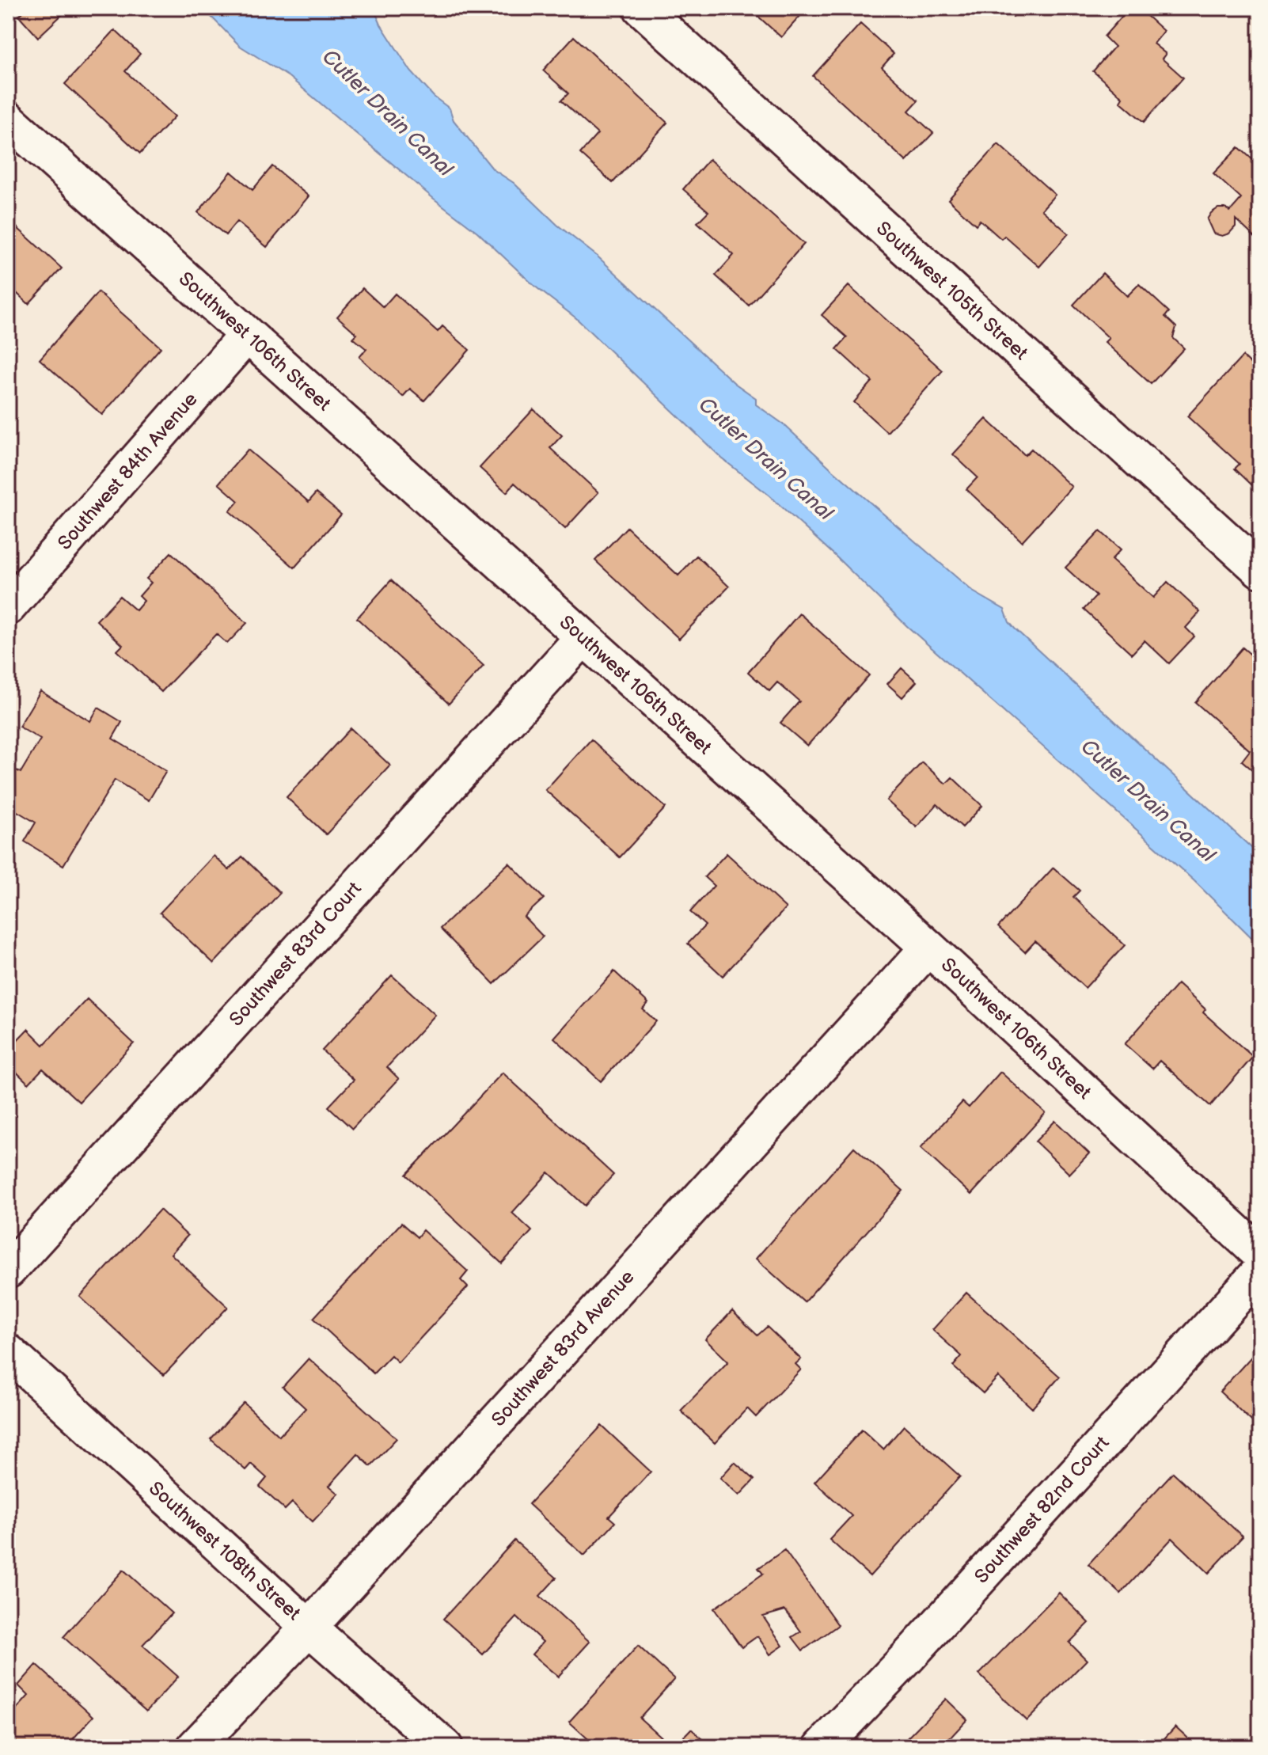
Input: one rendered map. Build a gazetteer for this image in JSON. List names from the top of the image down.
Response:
{
  "streets": {
    "street": [
      "Southwest 105th Street",
      "Southwest 106th Street",
      "Southwest 84th Avenue",
      "Southwest 83rd Court",
      "Southwest 83rd Avenue",
      "Southwest 82nd Court",
      "Southwest 108th Street"
    ]
  },
  "crossings": [
    ["Southwest 106th Street", "Southwest 84th Avenue"],
    ["Southwest 106th Street", "Southwest 83rd Court"],
    ["Southwest 106th Street", "Southwest 83rd Avenue"],
    ["Southwest 83rd Avenue", "Southwest 108th Street"]
  ],
  "water": ["Cutler Drain Canal"]
}
